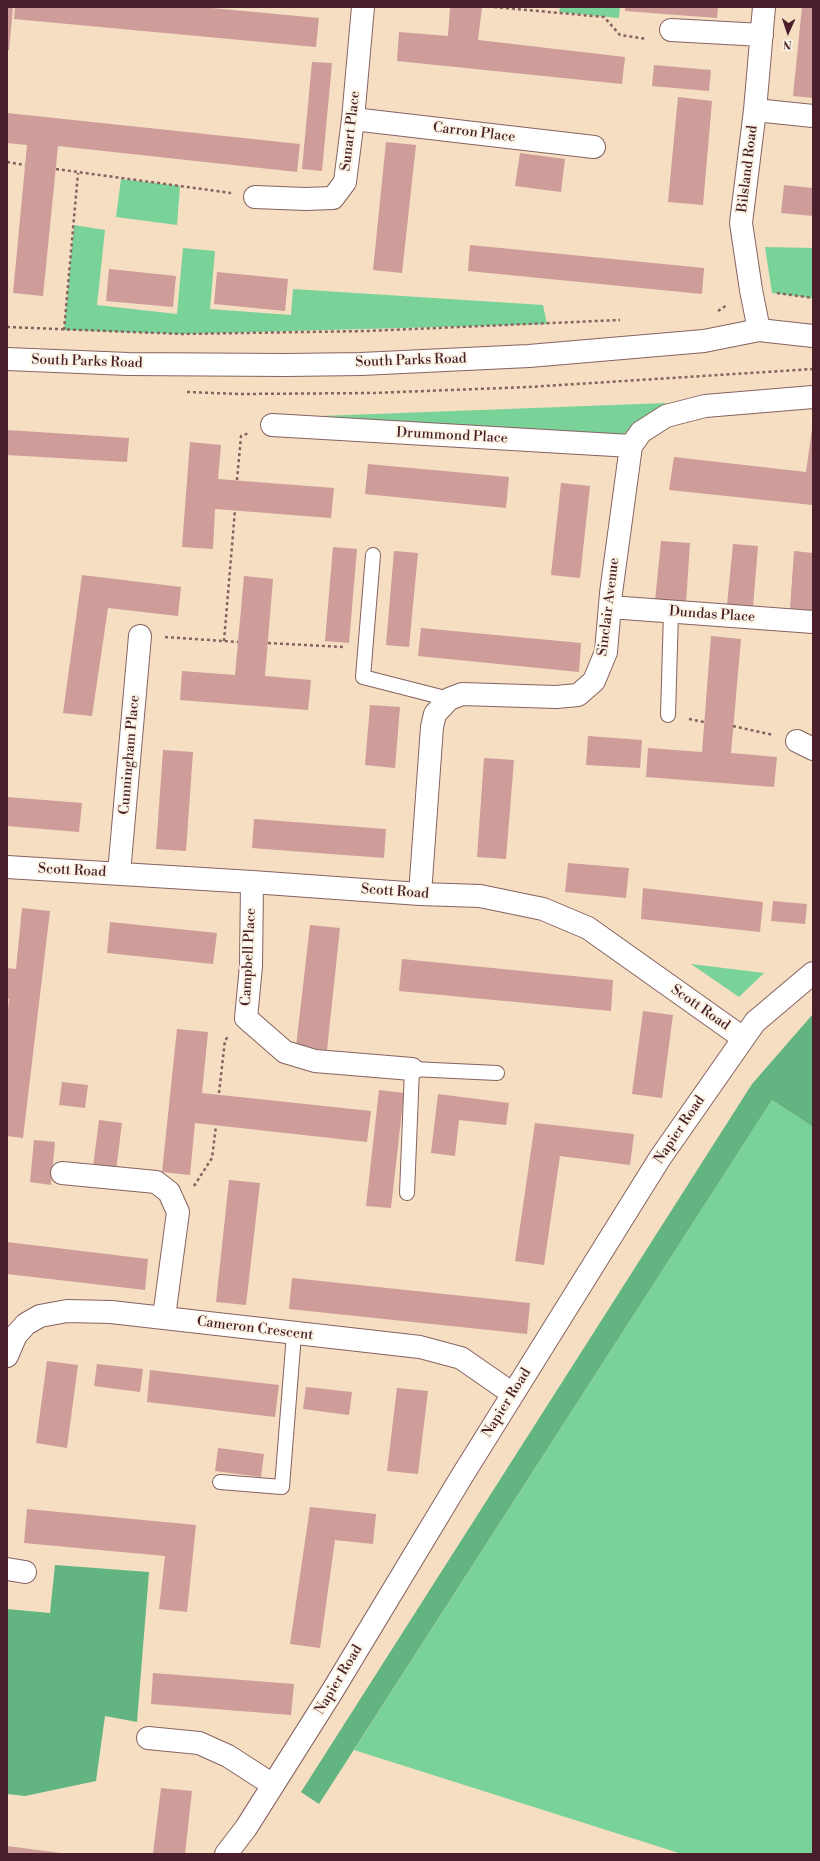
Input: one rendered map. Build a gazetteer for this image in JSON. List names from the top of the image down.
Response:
{
  "streets": {
    "street": [
      "Sunart Place",
      "Carron Place",
      "Bilsland Road",
      "South Parks Road",
      "Drummond Place",
      "Sinclair Avenue",
      "Dundas Place",
      "Cunningham Place",
      "Scott Road",
      "Campbell Place",
      "Napier Road",
      "Cameron Crescent"
    ]
  },
  "crossings": [
    ["Sunart Place", "Carron Place"],
    ["Bilsland Road", "South Parks Road"],
    ["Drummond Place", "Sinclair Avenue"],
    ["Sinclair Avenue", "Dundas Place"],
    ["Cunningham Place", "Scott Road"],
    ["Scott Road", "Campbell Place"],
    ["Scott Road", "Napier Road"],
    ["Napier Road", "Cameron Crescent"]
  ],
  "north": "bottom"
}
